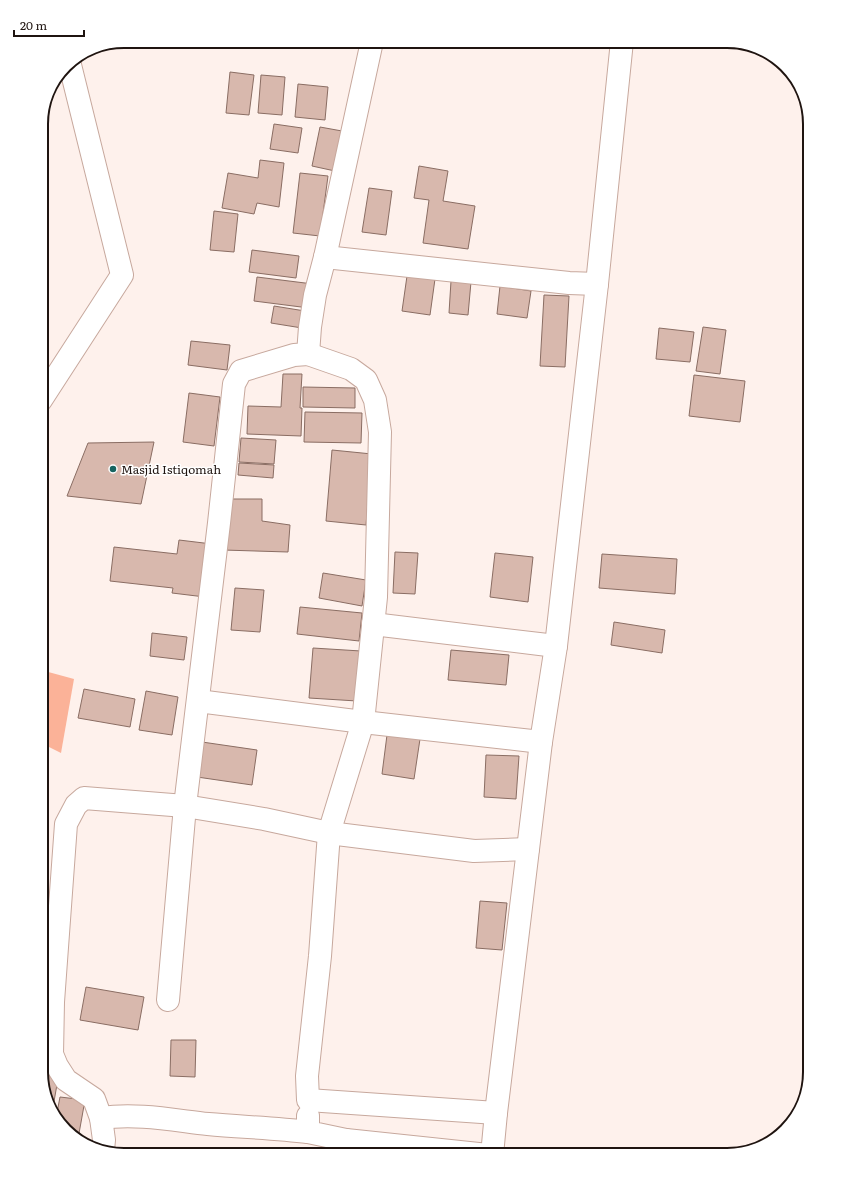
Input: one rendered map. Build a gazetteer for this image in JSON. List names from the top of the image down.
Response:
{
  "places": ["Masjid Istiqomah"],
  "scale_bar": "20 m"
}
